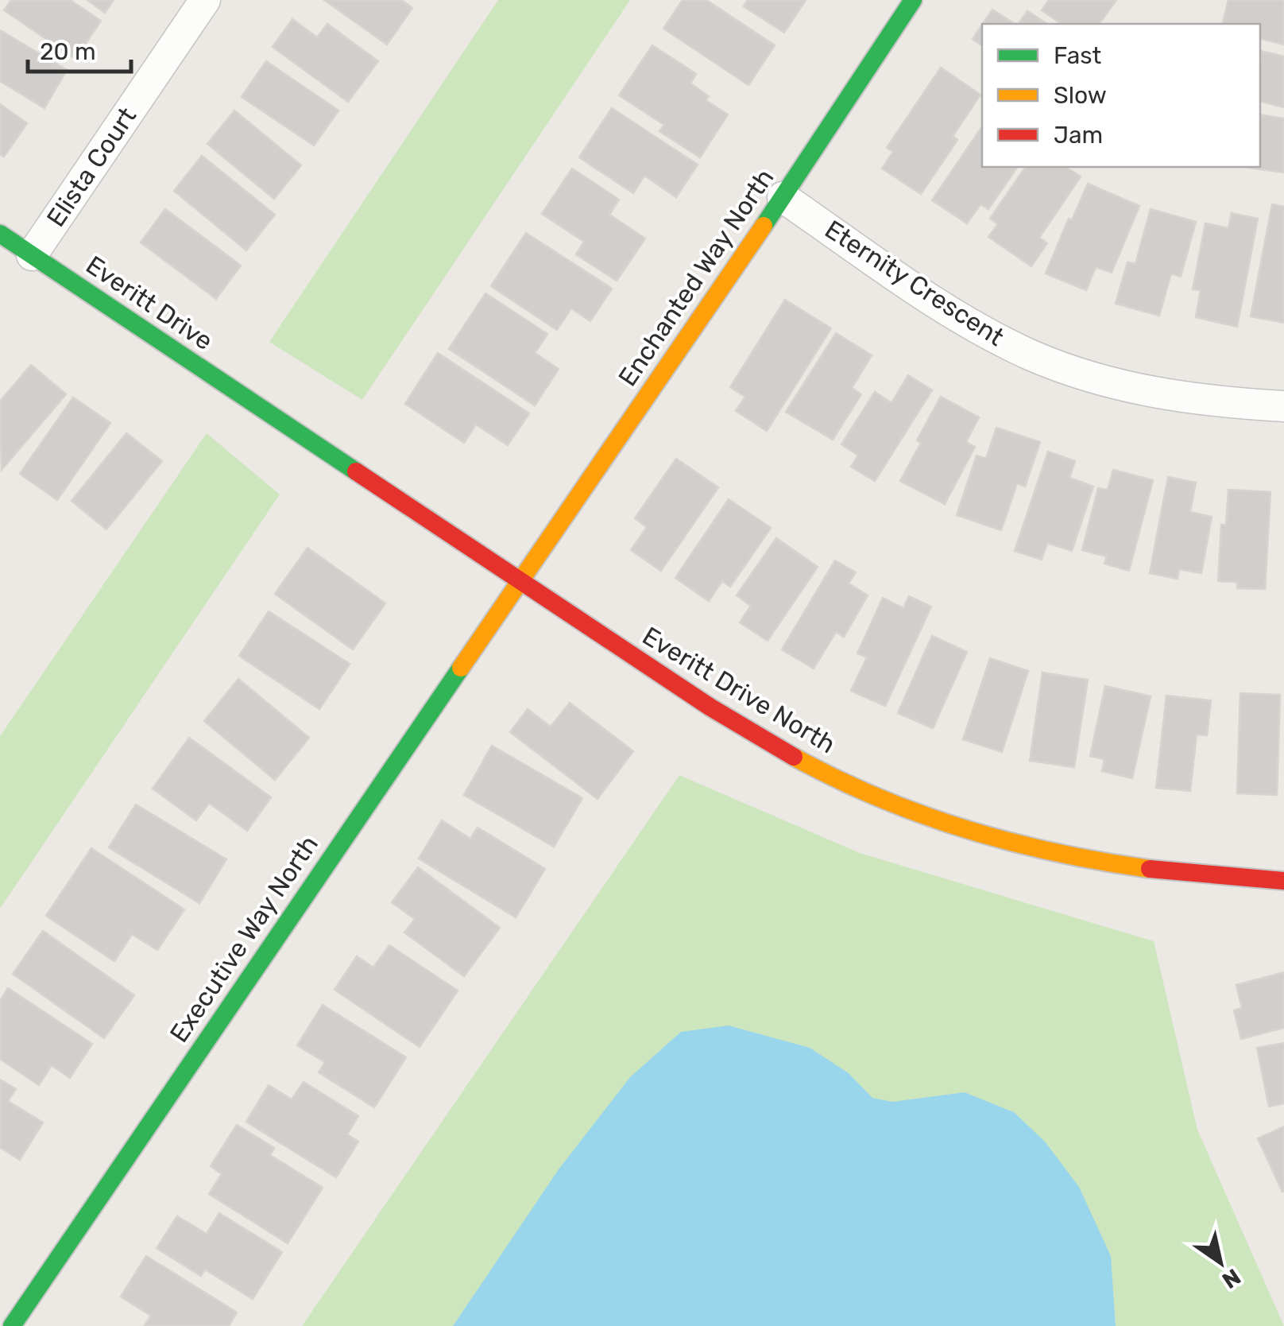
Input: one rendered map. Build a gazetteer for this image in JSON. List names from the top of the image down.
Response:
{
  "streets": {
    "street": [
      "Elista Court",
      "Enchanted Way North",
      "Eternity Crescent",
      "Everitt Drive",
      "Everitt Drive North",
      "Executive Way North"
    ]
  },
  "crossings": [
    ["Elista Court", "Everitt Drive"],
    ["Enchanted Way North", "Eternity Crescent"],
    ["Enchanted Way North", "Everitt Drive North"],
    ["Enchanted Way North", "Executive Way North"],
    ["Everitt Drive", "Everitt Drive North"],
    ["Everitt Drive North", "Executive Way North"]
  ],
  "legend": ["Fast", "Slow", "Jam"],
  "scale_bar": "20 m",
  "north": "bottom right"
}
